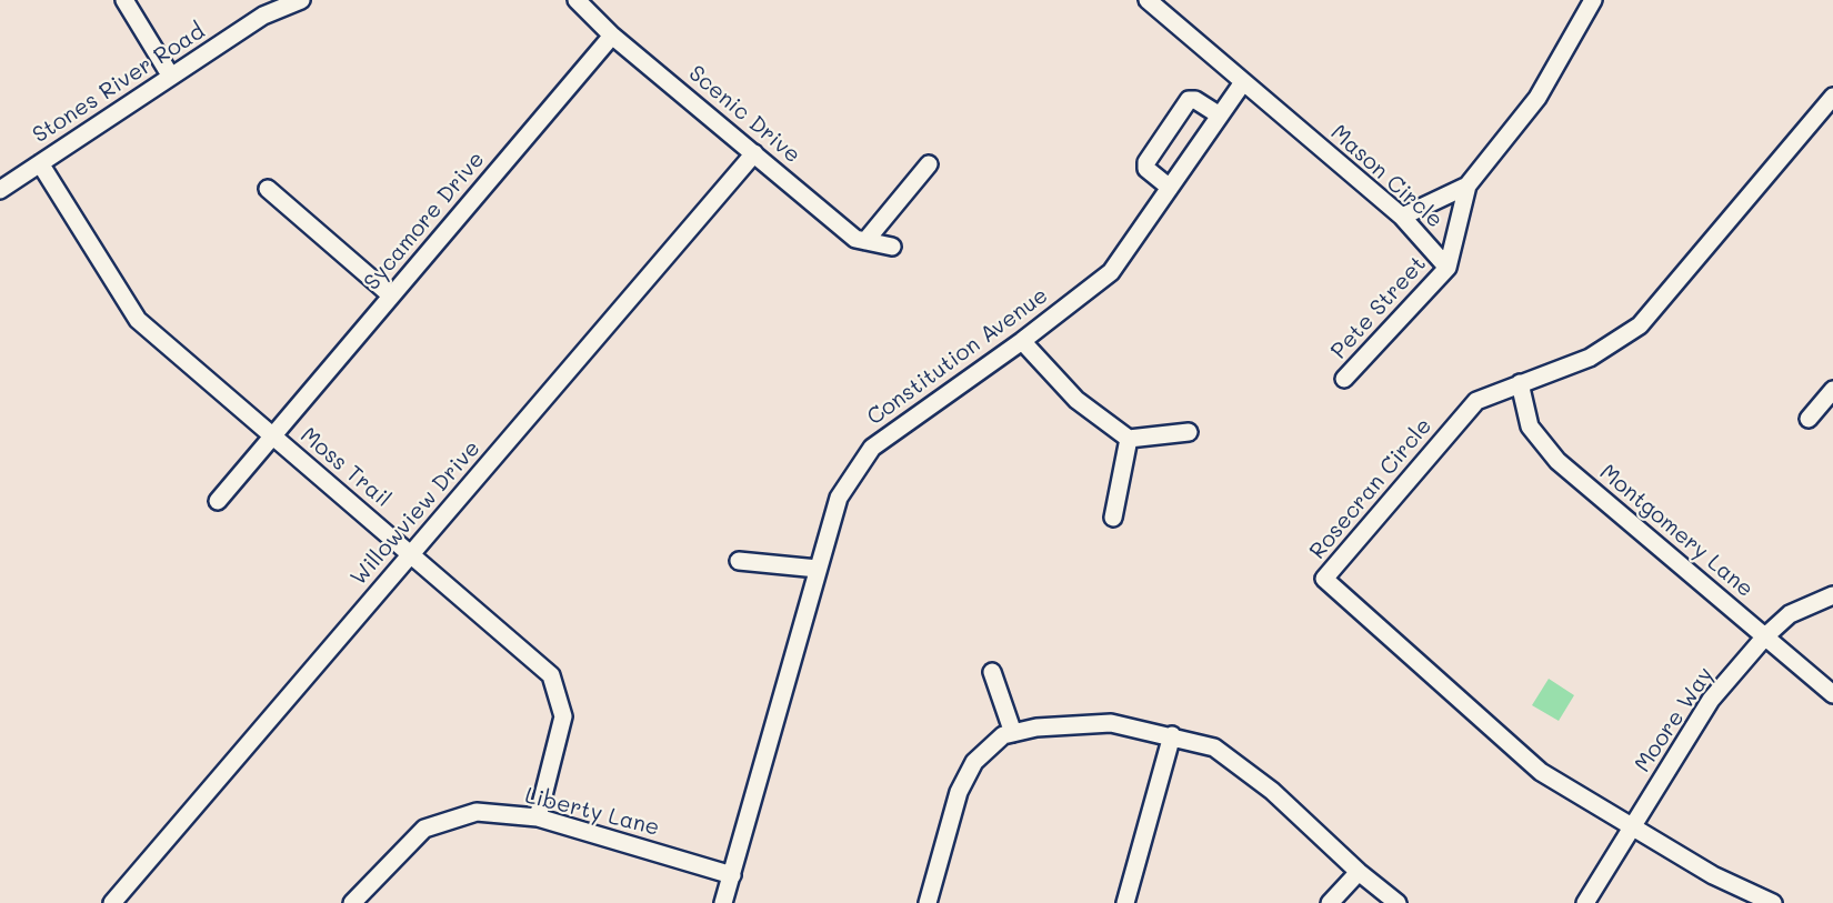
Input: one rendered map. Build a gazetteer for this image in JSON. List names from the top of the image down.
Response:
{
  "streets": {
    "street": [
      "Stones River Road",
      "Scenic Drive",
      "Mason Circle",
      "Sycamore Drive",
      "Pete Street",
      "Constitution Avenue",
      "Moss Trail",
      "Rosecran Circle",
      "Willowview Drive",
      "Montgomery Lane",
      "Moore Way",
      "Liberty Lane"
    ]
  },
  "crossings": [
    ["Stones River Road", "Moss Trail"],
    ["Scenic Drive", "Sycamore Drive"],
    ["Scenic Drive", "Willowview Drive"],
    ["Mason Circle", "Pete Street"],
    ["Mason Circle", "Constitution Avenue"],
    ["Sycamore Drive", "Moss Trail"],
    ["Constitution Avenue", "Liberty Lane"],
    ["Moss Trail", "Willowview Drive"],
    ["Moss Trail", "Liberty Lane"],
    ["Rosecran Circle", "Montgomery Lane"],
    ["Rosecran Circle", "Moore Way"],
    ["Montgomery Lane", "Moore Way"]
  ]
}
